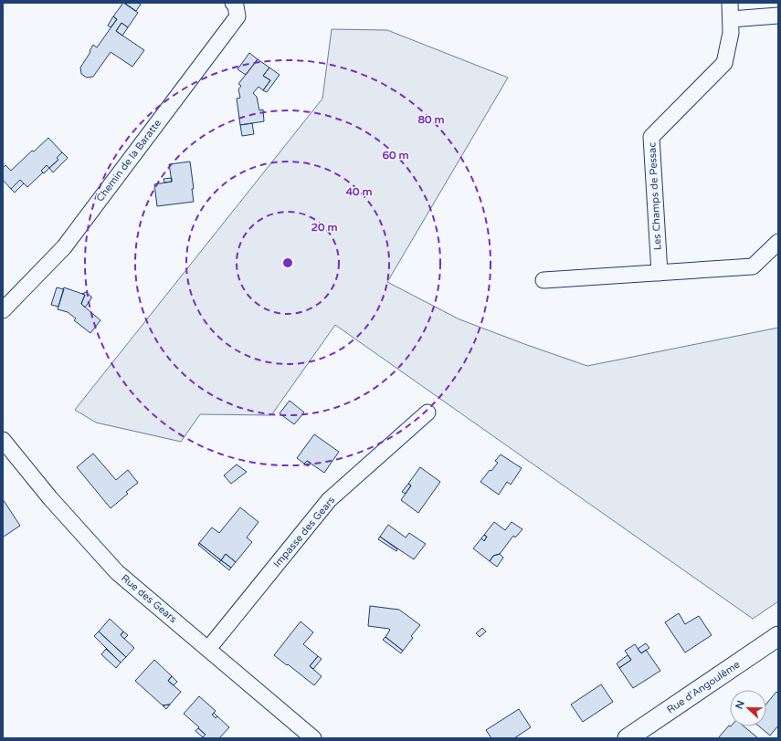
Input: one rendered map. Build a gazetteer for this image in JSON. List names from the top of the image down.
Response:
{
  "streets": {
    "street": [
      "Chemin de la Baratte",
      "Les Champs de Pessac",
      "Impasse des Gears",
      "Rue des Gears",
      "Rue d'Angoulême"
    ]
  },
  "crossings": [
    ["Impasse des Gears", "Rue des Gears"]
  ],
  "north": "left",
  "rings": [
    "80 m",
    "60 m",
    "40 m",
    "20 m"
  ]
}
